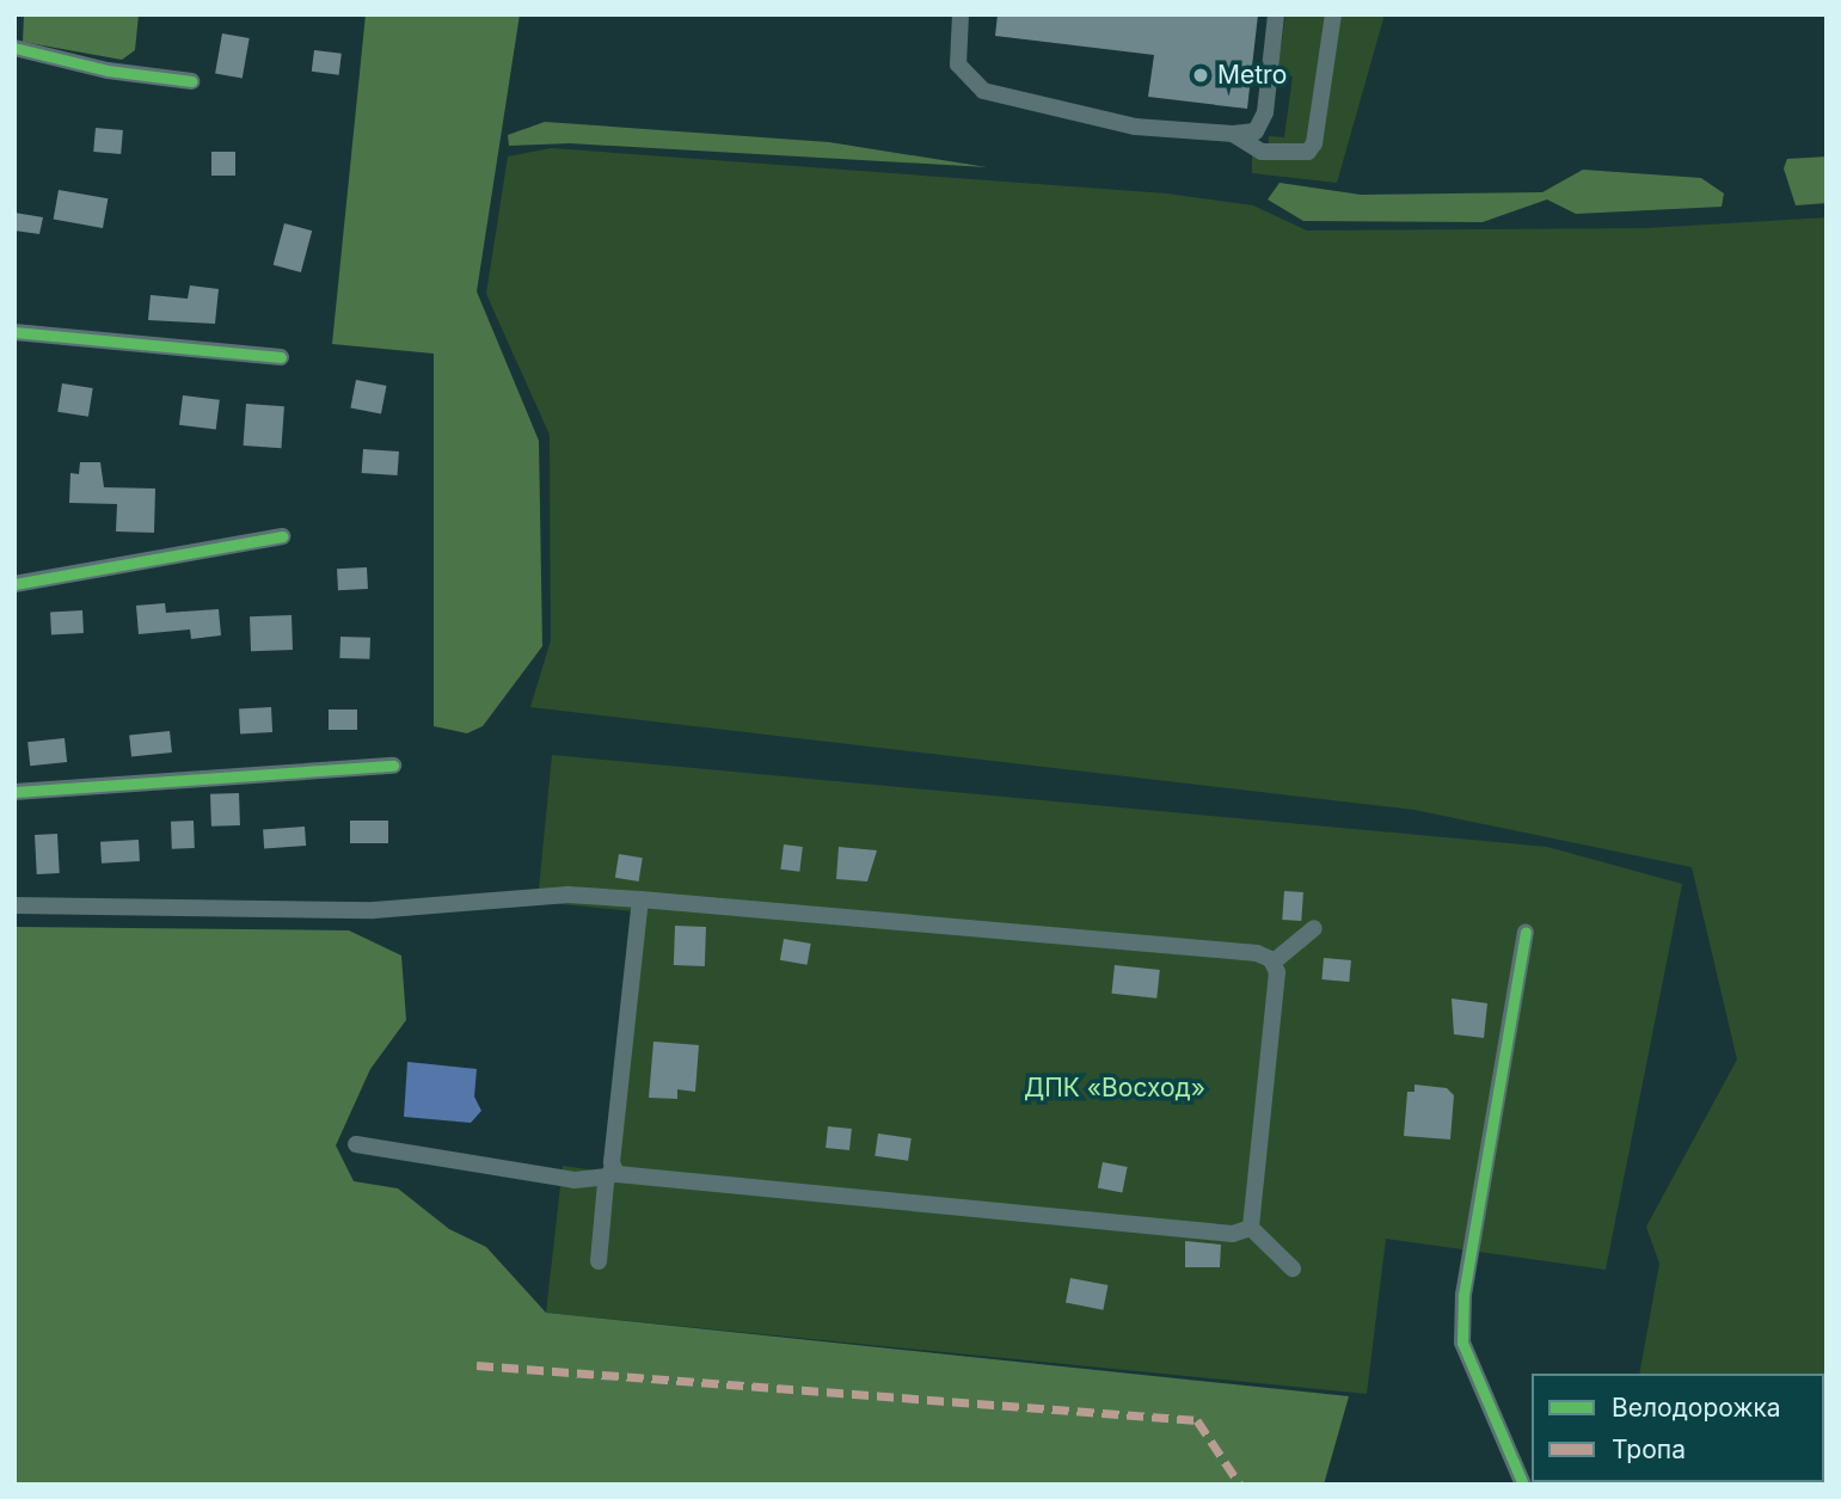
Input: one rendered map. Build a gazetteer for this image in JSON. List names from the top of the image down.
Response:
{
  "parks": ["ДПК «Восход»"],
  "places": ["Metro"],
  "legend": ["Велодорожка", "Тропа"]
}
